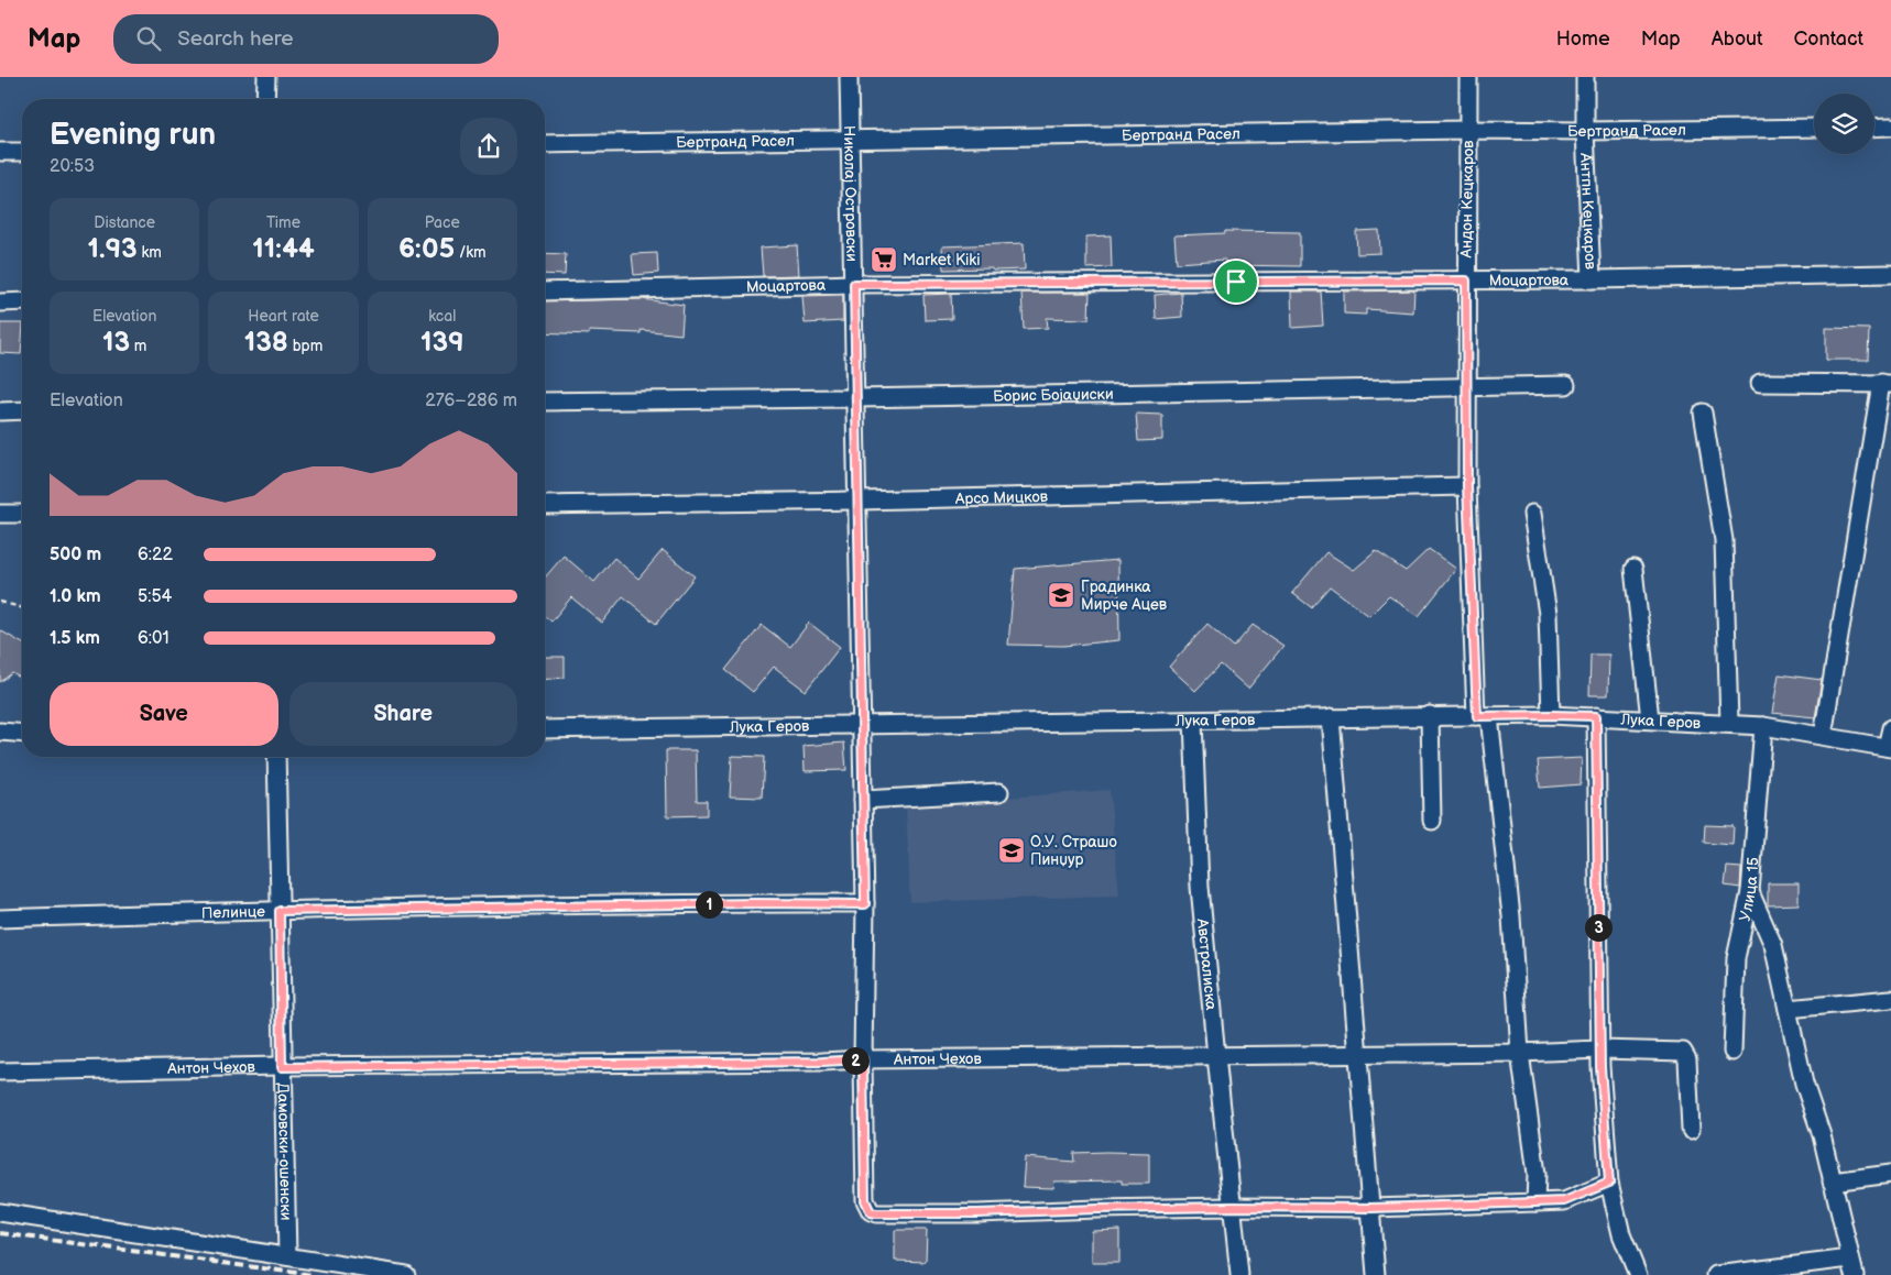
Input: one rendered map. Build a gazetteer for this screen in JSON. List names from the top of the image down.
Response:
{
  "streets": {
    "street": [
      "Бертранд Расел",
      "Николај Островски",
      "Андон Кецкаров",
      "Антпн Кецкаров",
      "Моцартова",
      "Борис Бојаџиски",
      "Арсо Мицков",
      "Лука Геров",
      "Улица 15",
      "Пелинце",
      "Австралиска",
      "Антон Чехов",
      "Дамовски-ошенски"
    ]
  },
  "crossings": [
    ["Бертранд Расел", "Николај Островски"],
    ["Бертранд Расел", "Андон Кецкаров"],
    ["Бертранд Расел", "Антпн Кецкаров"],
    ["Николај Островски", "Моцартова"],
    ["Николај Островски", "Борис Бојаџиски"],
    ["Николај Островски", "Арсо Мицков"],
    ["Николај Островски", "Лука Геров"],
    ["Николај Островски", "Пелинце"],
    ["Николај Островски", "Австралиска"],
    ["Николај Островски", "Антон Чехов"],
    ["Андон Кецкаров", "Моцартова"],
    ["Андон Кецкаров", "Борис Бојаџиски"],
    ["Андон Кецкаров", "Арсо Мицков"],
    ["Андон Кецкаров", "Лука Геров"],
    ["Андон Кецкаров", "Антон Чехов"],
    ["Антпн Кецкаров", "Моцартова"],
    ["Лука Геров", "Улица 15"],
    ["Лука Геров", "Австралиска"],
    ["Пелинце", "Дамовски-ошенски"],
    ["Австралиска", "Антон Чехов"],
    ["Антон Чехов", "Дамовски-ошенски"]
  ],
  "places": {
    "supermarket": ["Market Kiki"],
    "school or university": ["Градинка Мирче Ацев", "О.У. Страшо Пинџур"]
  },
  "page": {
    "header": "Map",
    "search": "Search here",
    "nav": [
      "Home",
      "Map",
      "About",
      "Contact"
    ],
    "heading": ["Evening run", "20:53"],
    "stats": [
      ["Distance", "1.93 km"],
      ["Time", "11:44"],
      ["Pace", "6:05 /km"],
      ["Elevation", "13 m"],
      ["Heart rate", "138 bpm"],
      ["kcal", "139"]
    ],
    "chart": ["Elevation", "276–286 m"],
    "list": [
      {
        "name": "500 m",
        "note": "6:22"
      },
      {
        "name": "1.0 km",
        "note": "5:54"
      },
      {
        "name": "1.5 km",
        "note": "6:01"
      }
    ],
    "buttons": ["Save", "Share"],
    "pins": ["1", "3", "2"]
  }
}
